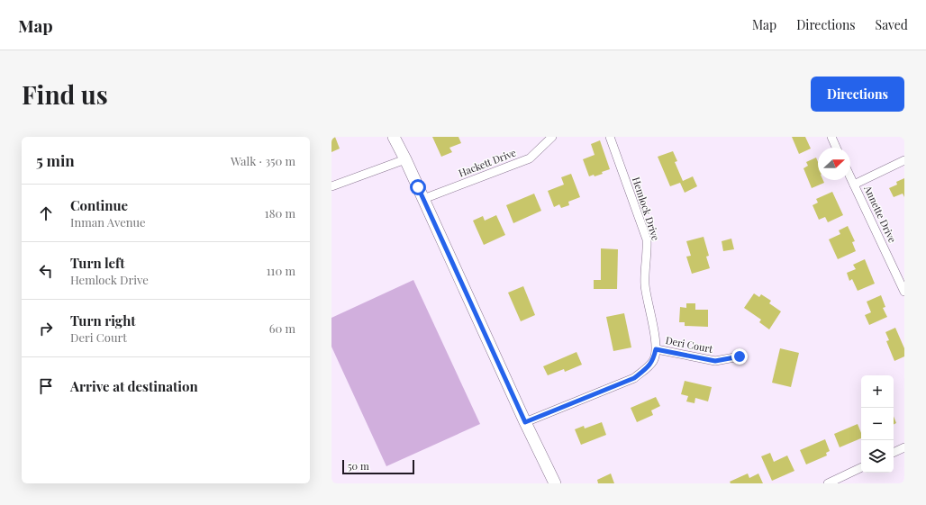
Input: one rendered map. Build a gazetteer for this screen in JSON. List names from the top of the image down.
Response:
{
  "streets": {
    "street": [
      "Hackett Drive",
      "Hemlock Drive",
      "Annette Drive",
      "Deri Court"
    ]
  },
  "crossings": [
    ["Hemlock Drive", "Deri Court"]
  ],
  "scale_bar": "50 m",
  "north": "right",
  "page": {
    "header": "Map",
    "nav": ["Map", "Directions", "Saved"],
    "buttons": "Directions",
    "title": "Find us",
    "heading": ["5 min", "Walk · 350 m"],
    "list": [
      ["Continue", "Inman Avenue", "180 m"],
      ["Turn left", "Hemlock Drive", "110 m"],
      ["Turn right", "Deri Court", "60 m"],
      "Arrive at destination"
    ],
    "map_buttons": ["+", "−"],
    "scale": "50 m"
  }
}
